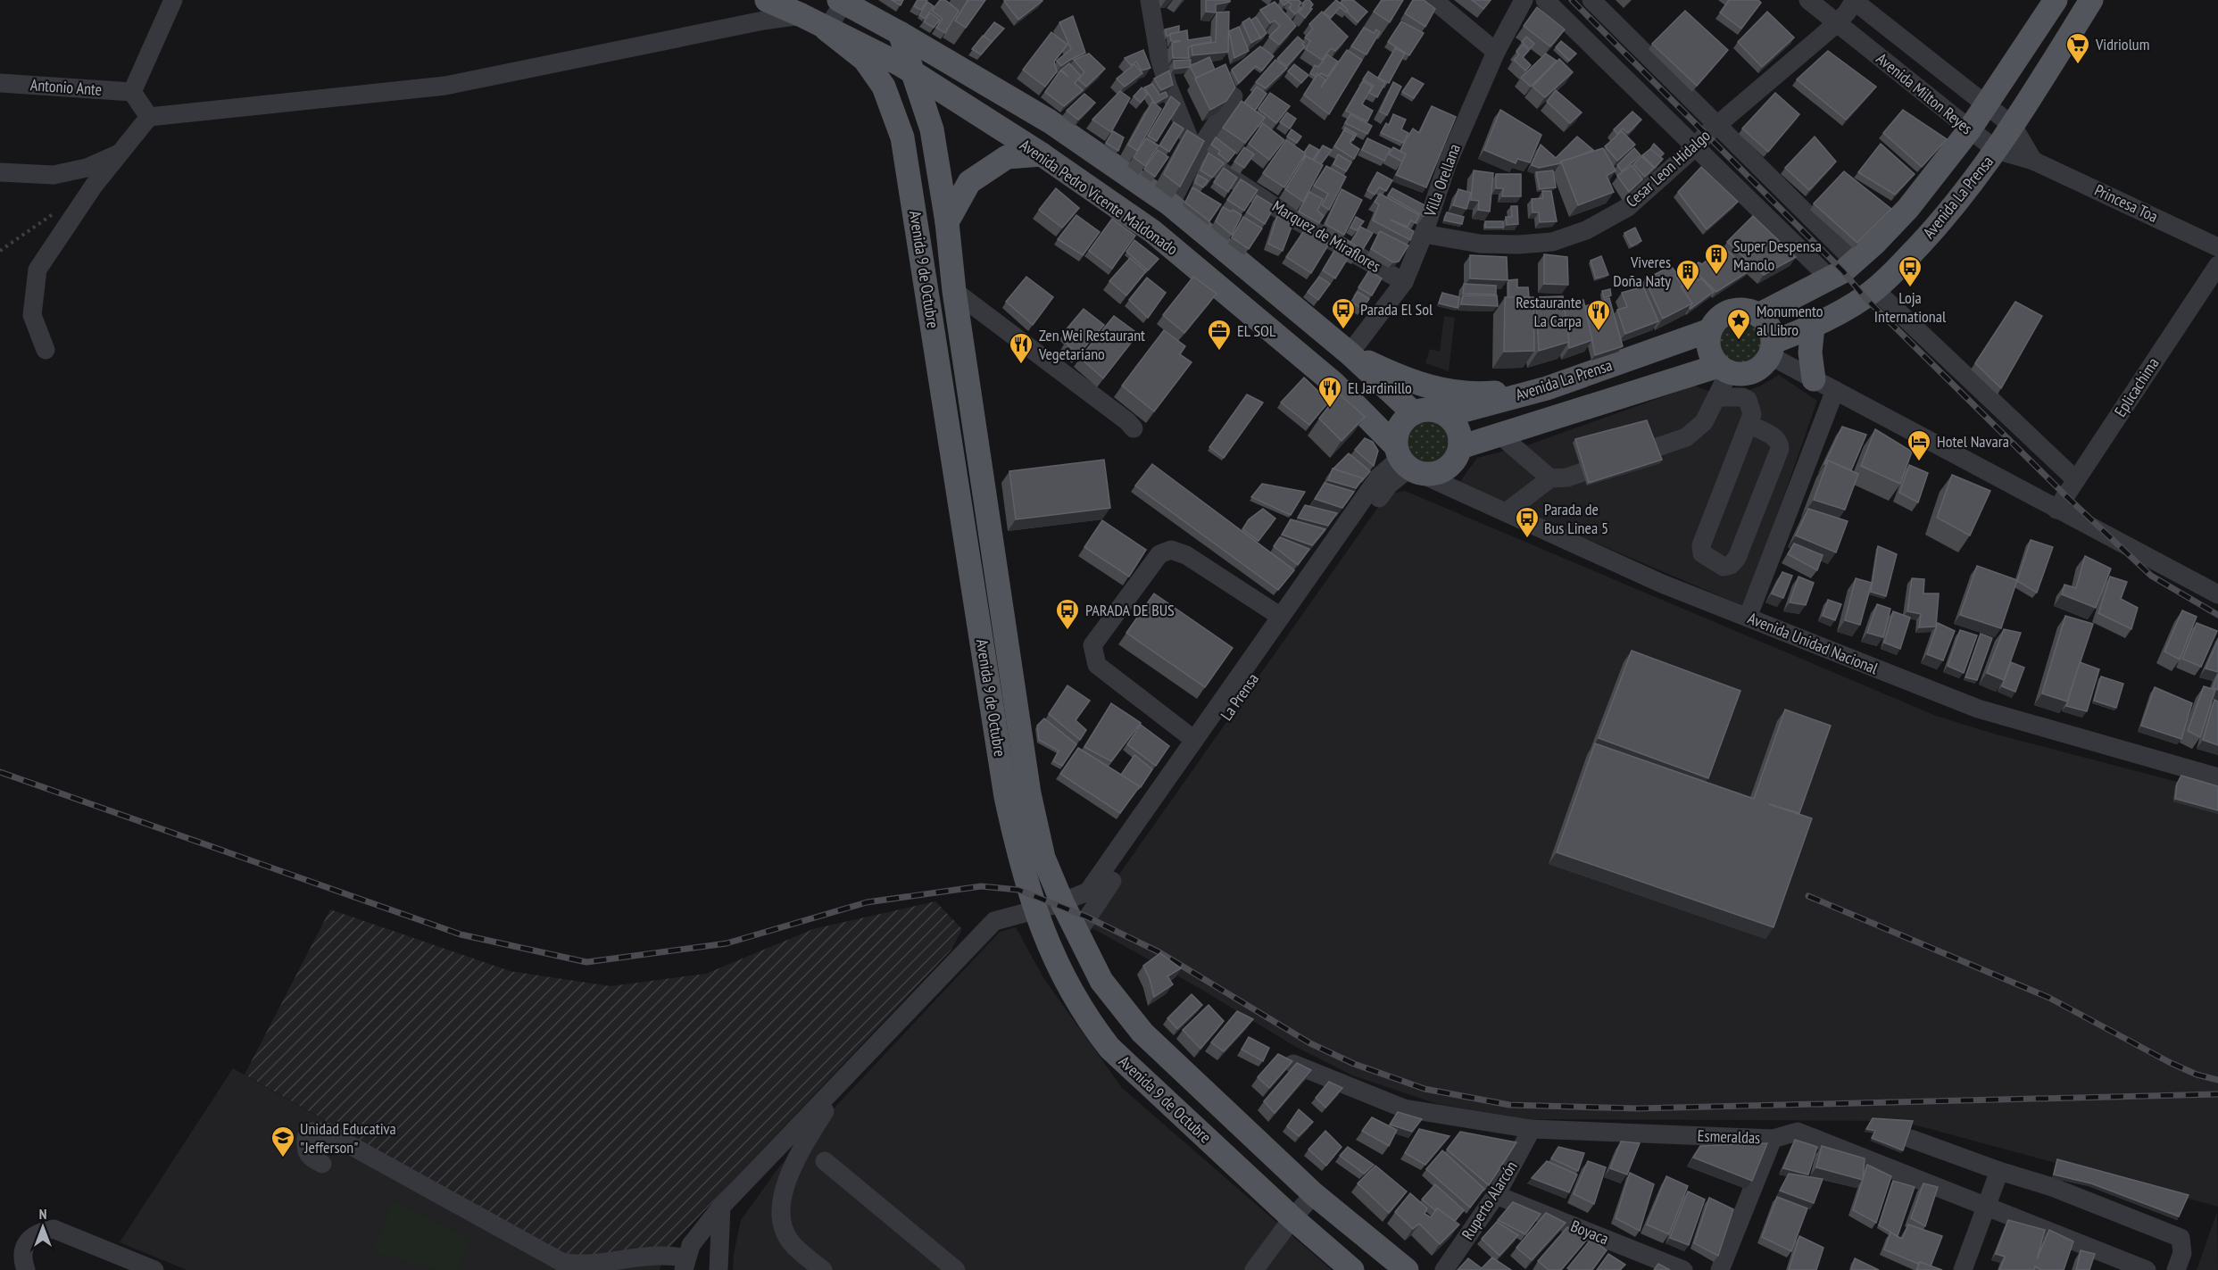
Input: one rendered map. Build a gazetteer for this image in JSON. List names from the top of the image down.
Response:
{
  "streets": {
    "main road": ["Avenida Pedro Vicente Maldonado", "Avenida La Prensa", "Avenida 9 de Octubre"],
    "street": [
      "Antonio Ante",
      "Avenida Milton Reyes",
      "Cesar Leon Hidalgo",
      "Villa Orellana",
      "Princesa Toa",
      "Marquez de Miraflores",
      "Eplicachima",
      "Avenida Unidad Nacional",
      "La Prensa",
      "Esmeraldas",
      "Ruperto Alarcón",
      "Boyaca"
    ]
  },
  "crossings": [
    ["Avenida Milton Reyes", "Cesar Leon Hidalgo"],
    ["Avenida Milton Reyes", "Avenida La Prensa"],
    ["Avenida Milton Reyes", "Princesa Toa"],
    ["Cesar Leon Hidalgo", "Villa Orellana"],
    ["Villa Orellana", "Avenida Pedro Vicente Maldonado"],
    ["Villa Orellana", "Marquez de Miraflores"],
    ["Avenida Pedro Vicente Maldonado", "Avenida La Prensa"],
    ["Avenida Pedro Vicente Maldonado", "Avenida 9 de Octubre"],
    ["Avenida Pedro Vicente Maldonado", "Avenida Unidad Nacional"],
    ["Avenida Pedro Vicente Maldonado", "La Prensa"],
    ["Avenida La Prensa", "Avenida Unidad Nacional"],
    ["Avenida La Prensa", "La Prensa"],
    ["Avenida 9 de Octubre", "La Prensa"],
    ["Avenida Unidad Nacional", "La Prensa"],
    ["Esmeraldas", "Ruperto Alarcón"],
    ["Ruperto Alarcón", "Boyaca"]
  ],
  "places": {
    "supermarket": ["Vidriolum"],
    "building": ["Super Despensa Manolo", "Viveres Doña Naty"],
    "bus stop": [
      "Loja International",
      "Parada El Sol",
      "Parada de Bus Linea 5",
      "PARADA DE BUS"
    ],
    "restaurant": ["Restaurante La Carpa", "Zen Wei Restaurant Vegetariano", "El Jardinillo"],
    "place": ["Monumento al Libro"],
    "office": ["EL SOL"],
    "hotel": ["Hotel Navara"],
    "school or university": ["Unidad Educativa \"Jefferson\""]
  },
  "north": "top"
}
